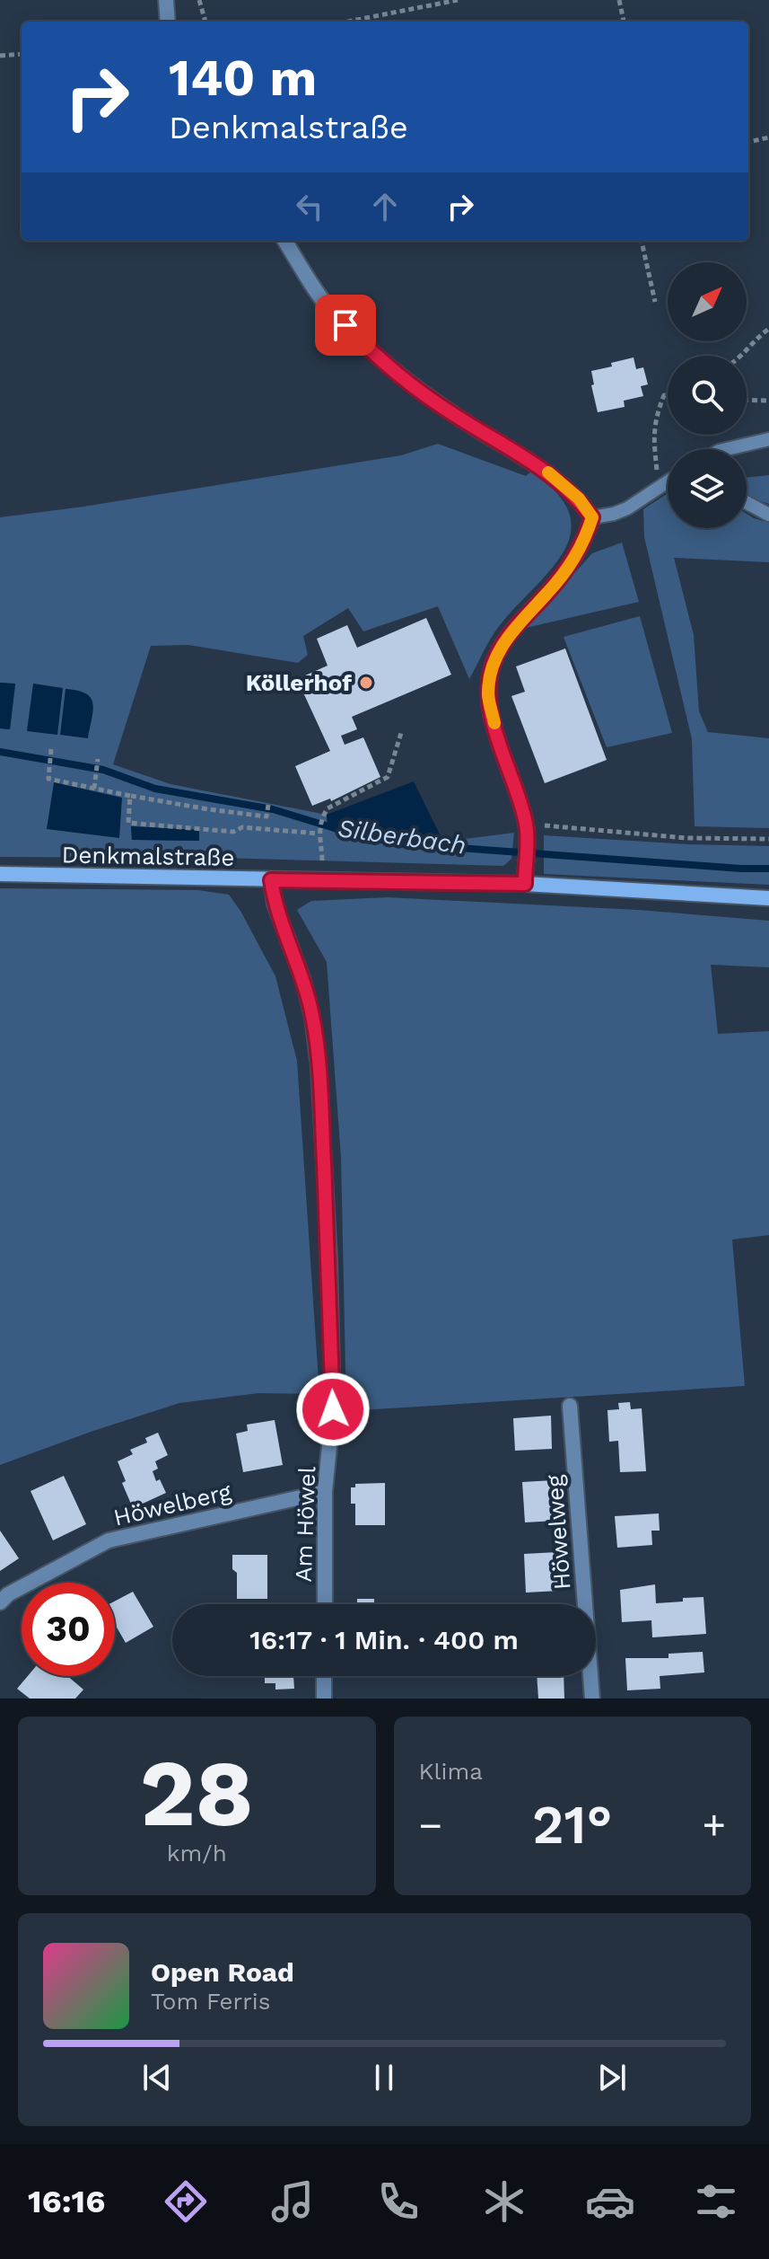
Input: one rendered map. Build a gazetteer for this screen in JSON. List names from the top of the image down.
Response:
{
  "streets": {
    "main road": ["Denkmalstraße"],
    "street": ["Höwelberg", "Am Höwel", "Höwelweg"]
  },
  "crossings": [
    ["Denkmalstraße", "Am Höwel"],
    ["Höwelberg", "Am Höwel"]
  ],
  "water": ["Silberbach"],
  "places": ["Köllerhof"],
  "north": "top right",
  "page": {
    "turn": ["140 m", "Denkmalstraße"],
    "limit": "30",
    "trip": "16:17 · 1 Min. · 400 m",
    "tile": [
      ["28", "km/h"],
      "Klima"
    ],
    "heat": ["−", "21°", "+"],
    "song": ["Open Road", "Tom Ferris"],
    "tabs": "16:16"
  }
}
